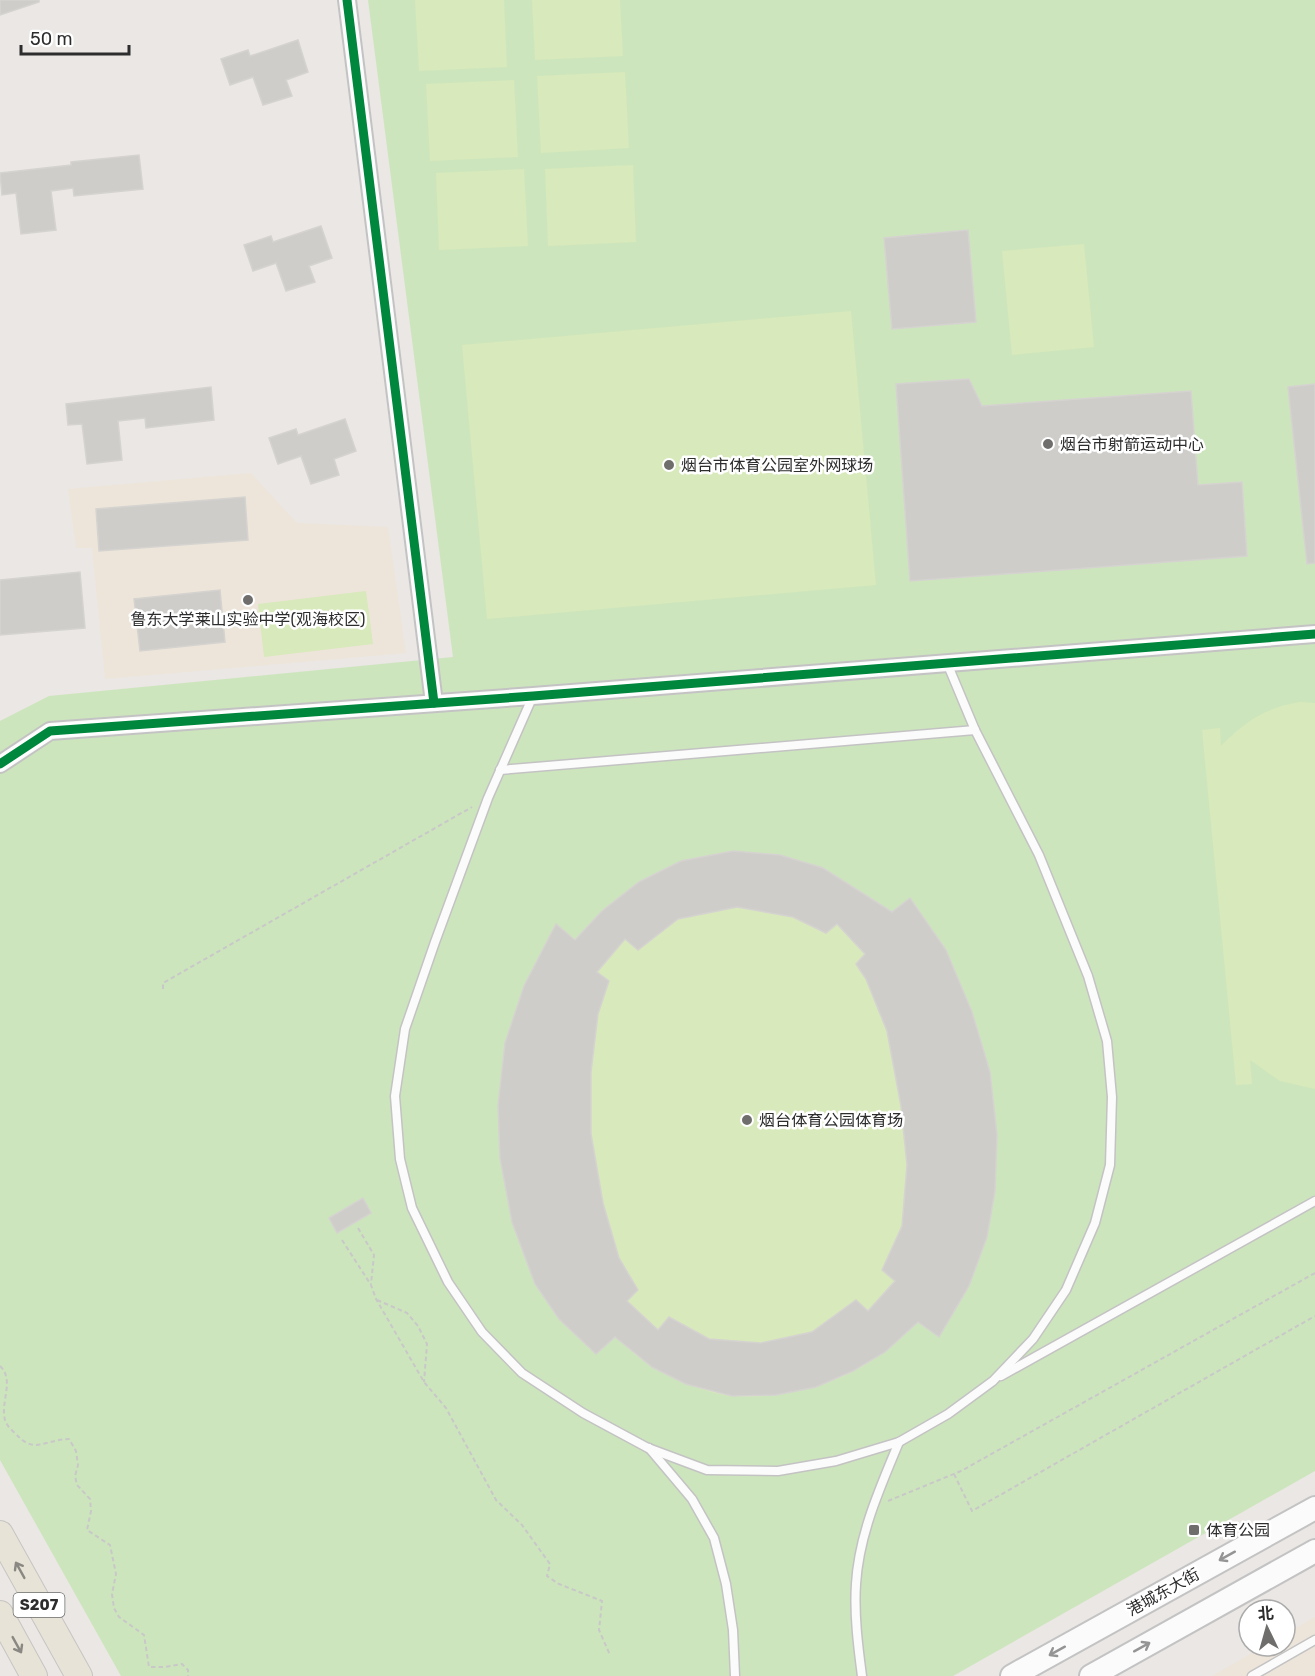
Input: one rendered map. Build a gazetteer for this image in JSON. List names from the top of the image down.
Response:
{
  "streets": {
    "main road": ["港城东大街", "S207"]
  },
  "places": {
    "other": [
      "烟台市射箭运动中心",
      "烟台市体育公园室外网球场",
      "鲁东大学莱山实验中学(观海校区)",
      "烟台体育公园体育场"
    ],
    "transit": ["体育公园"]
  },
  "scale_bar": "50 m",
  "north": "top"
}
